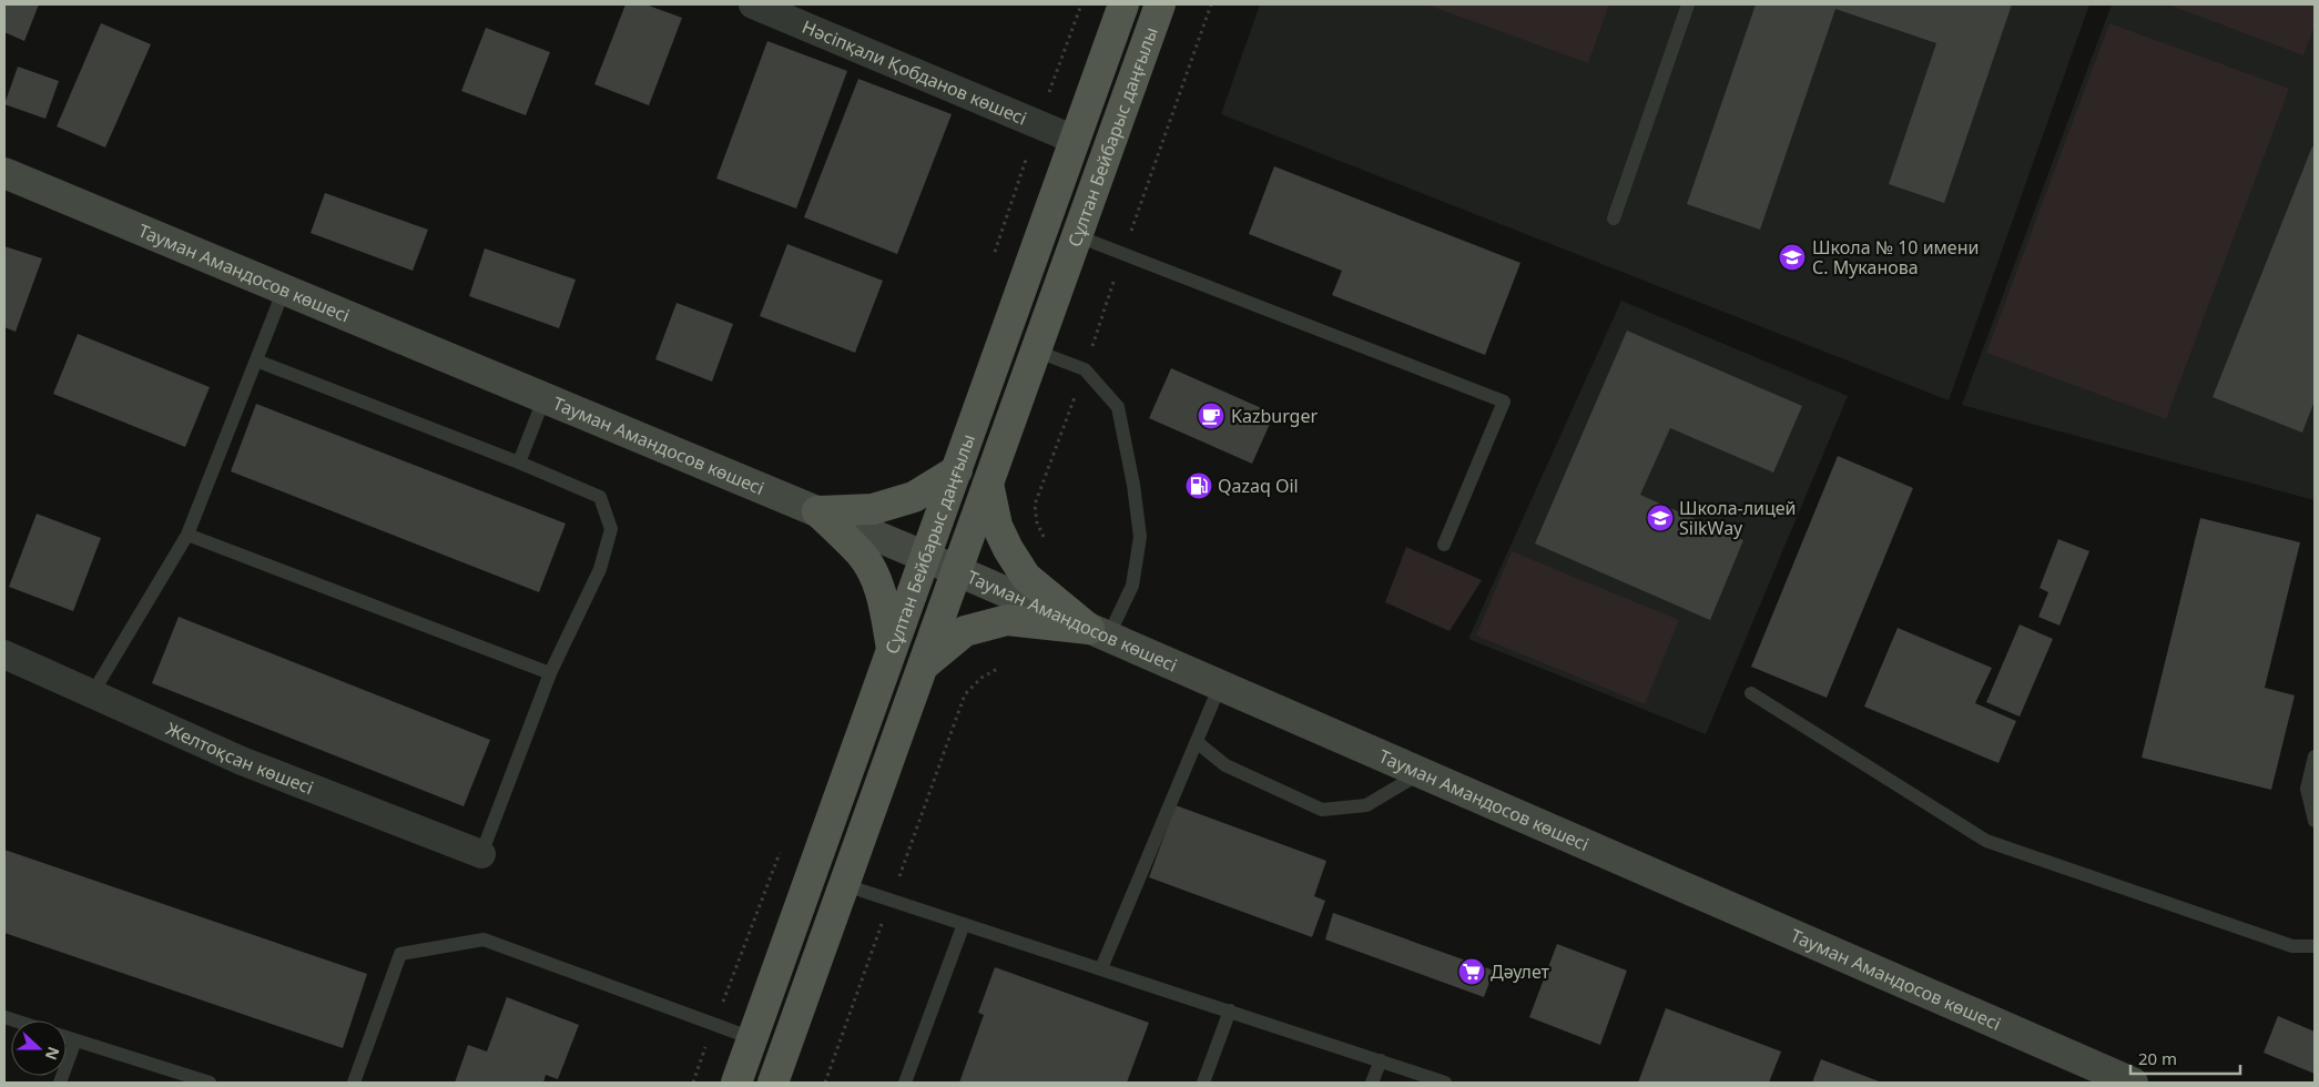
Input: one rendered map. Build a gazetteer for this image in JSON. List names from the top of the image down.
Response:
{
  "streets": {
    "main road": ["Сұлтан Бейбарыс даңғылы", "Тауман Амандосов көшесі"],
    "street": ["Нәсіпқали Қобданов көшесі", "Желтоқсан көшесі"]
  },
  "crossings": [
    ["Нәсіпқали Қобданов көшесі", "Сұлтан Бейбарыс даңғылы"],
    ["Сұлтан Бейбарыс даңғылы", "Тауман Амандосов көшесі"]
  ],
  "places": {
    "school or university": ["Школа № 10 имени С. Муканова", "Школа-лицей SilkWay"],
    "cafe": ["Kazburger"],
    "fuel station": ["Qazaq Oil"],
    "supermarket": ["Дәулет"]
  },
  "scale_bar": "20 m",
  "north": "right"
}
